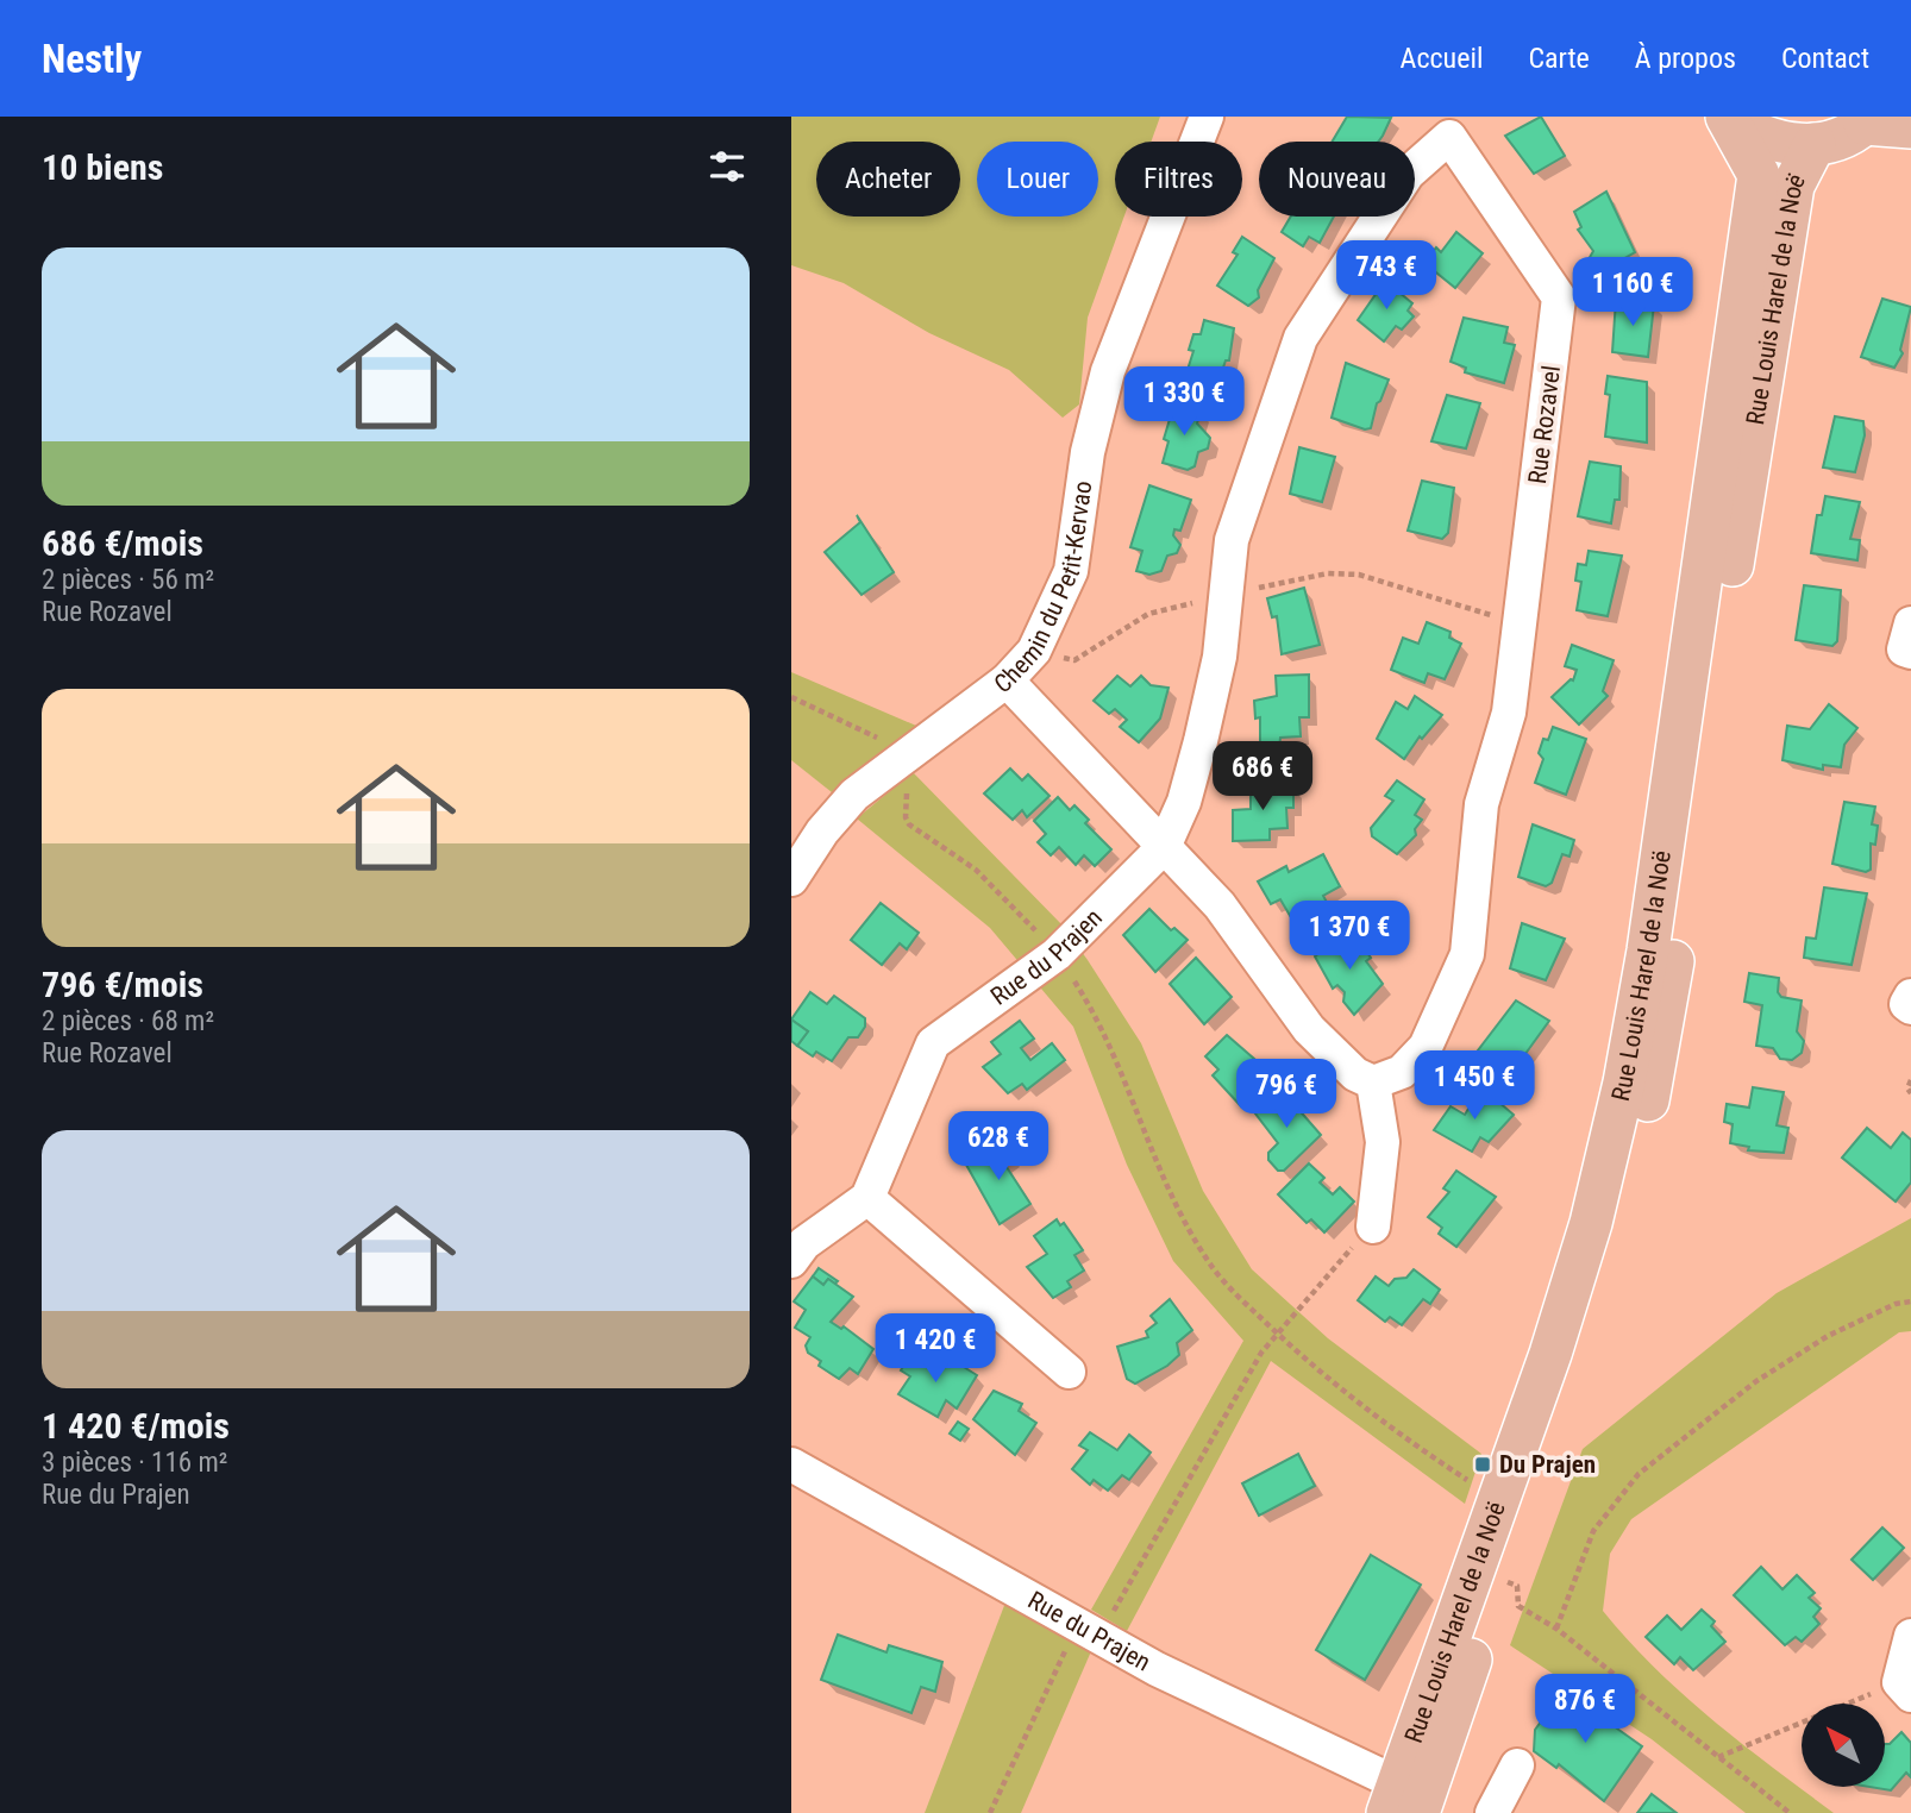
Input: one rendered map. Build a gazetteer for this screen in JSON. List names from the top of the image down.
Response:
{
  "streets": {
    "main road": ["Rue Louis Harel de la Noë"],
    "street": ["Rue Rozavel", "Chemin du Petit-Kervao", "Rue du Prajen"]
  },
  "crossings": [
    ["Rue Louis Harel de la Noë", "Rue du Prajen"],
    ["Rue Rozavel", "Rue du Prajen"]
  ],
  "places": {
    "transit": ["Du Prajen"]
  },
  "north": "top left",
  "page": {
    "header": "Nestly",
    "nav": [
      "Accueil",
      "Carte",
      "À propos",
      "Contact"
    ],
    "heading": "10 biens",
    "chip": [
      "Acheter",
      "Louer",
      "Filtres",
      "Nouveau"
    ],
    "list": [
      {
        "name": "686 €/mois",
        "note": "2 pièces · 56 m² · Rue Rozavel"
      },
      {
        "name": "796 €/mois",
        "note": "2 pièces · 68 m² · Rue Rozavel"
      },
      {
        "name": "1 420 €/mois",
        "note": "3 pièces · 116 m² · Rue du Prajen"
      }
    ],
    "price": [
      "743 €",
      "1 160 €",
      "1 330 €",
      "686 €",
      "1 370 €",
      "1 450 €",
      "796 €",
      "628 €",
      "1 420 €",
      "876 €"
    ]
  }
}
